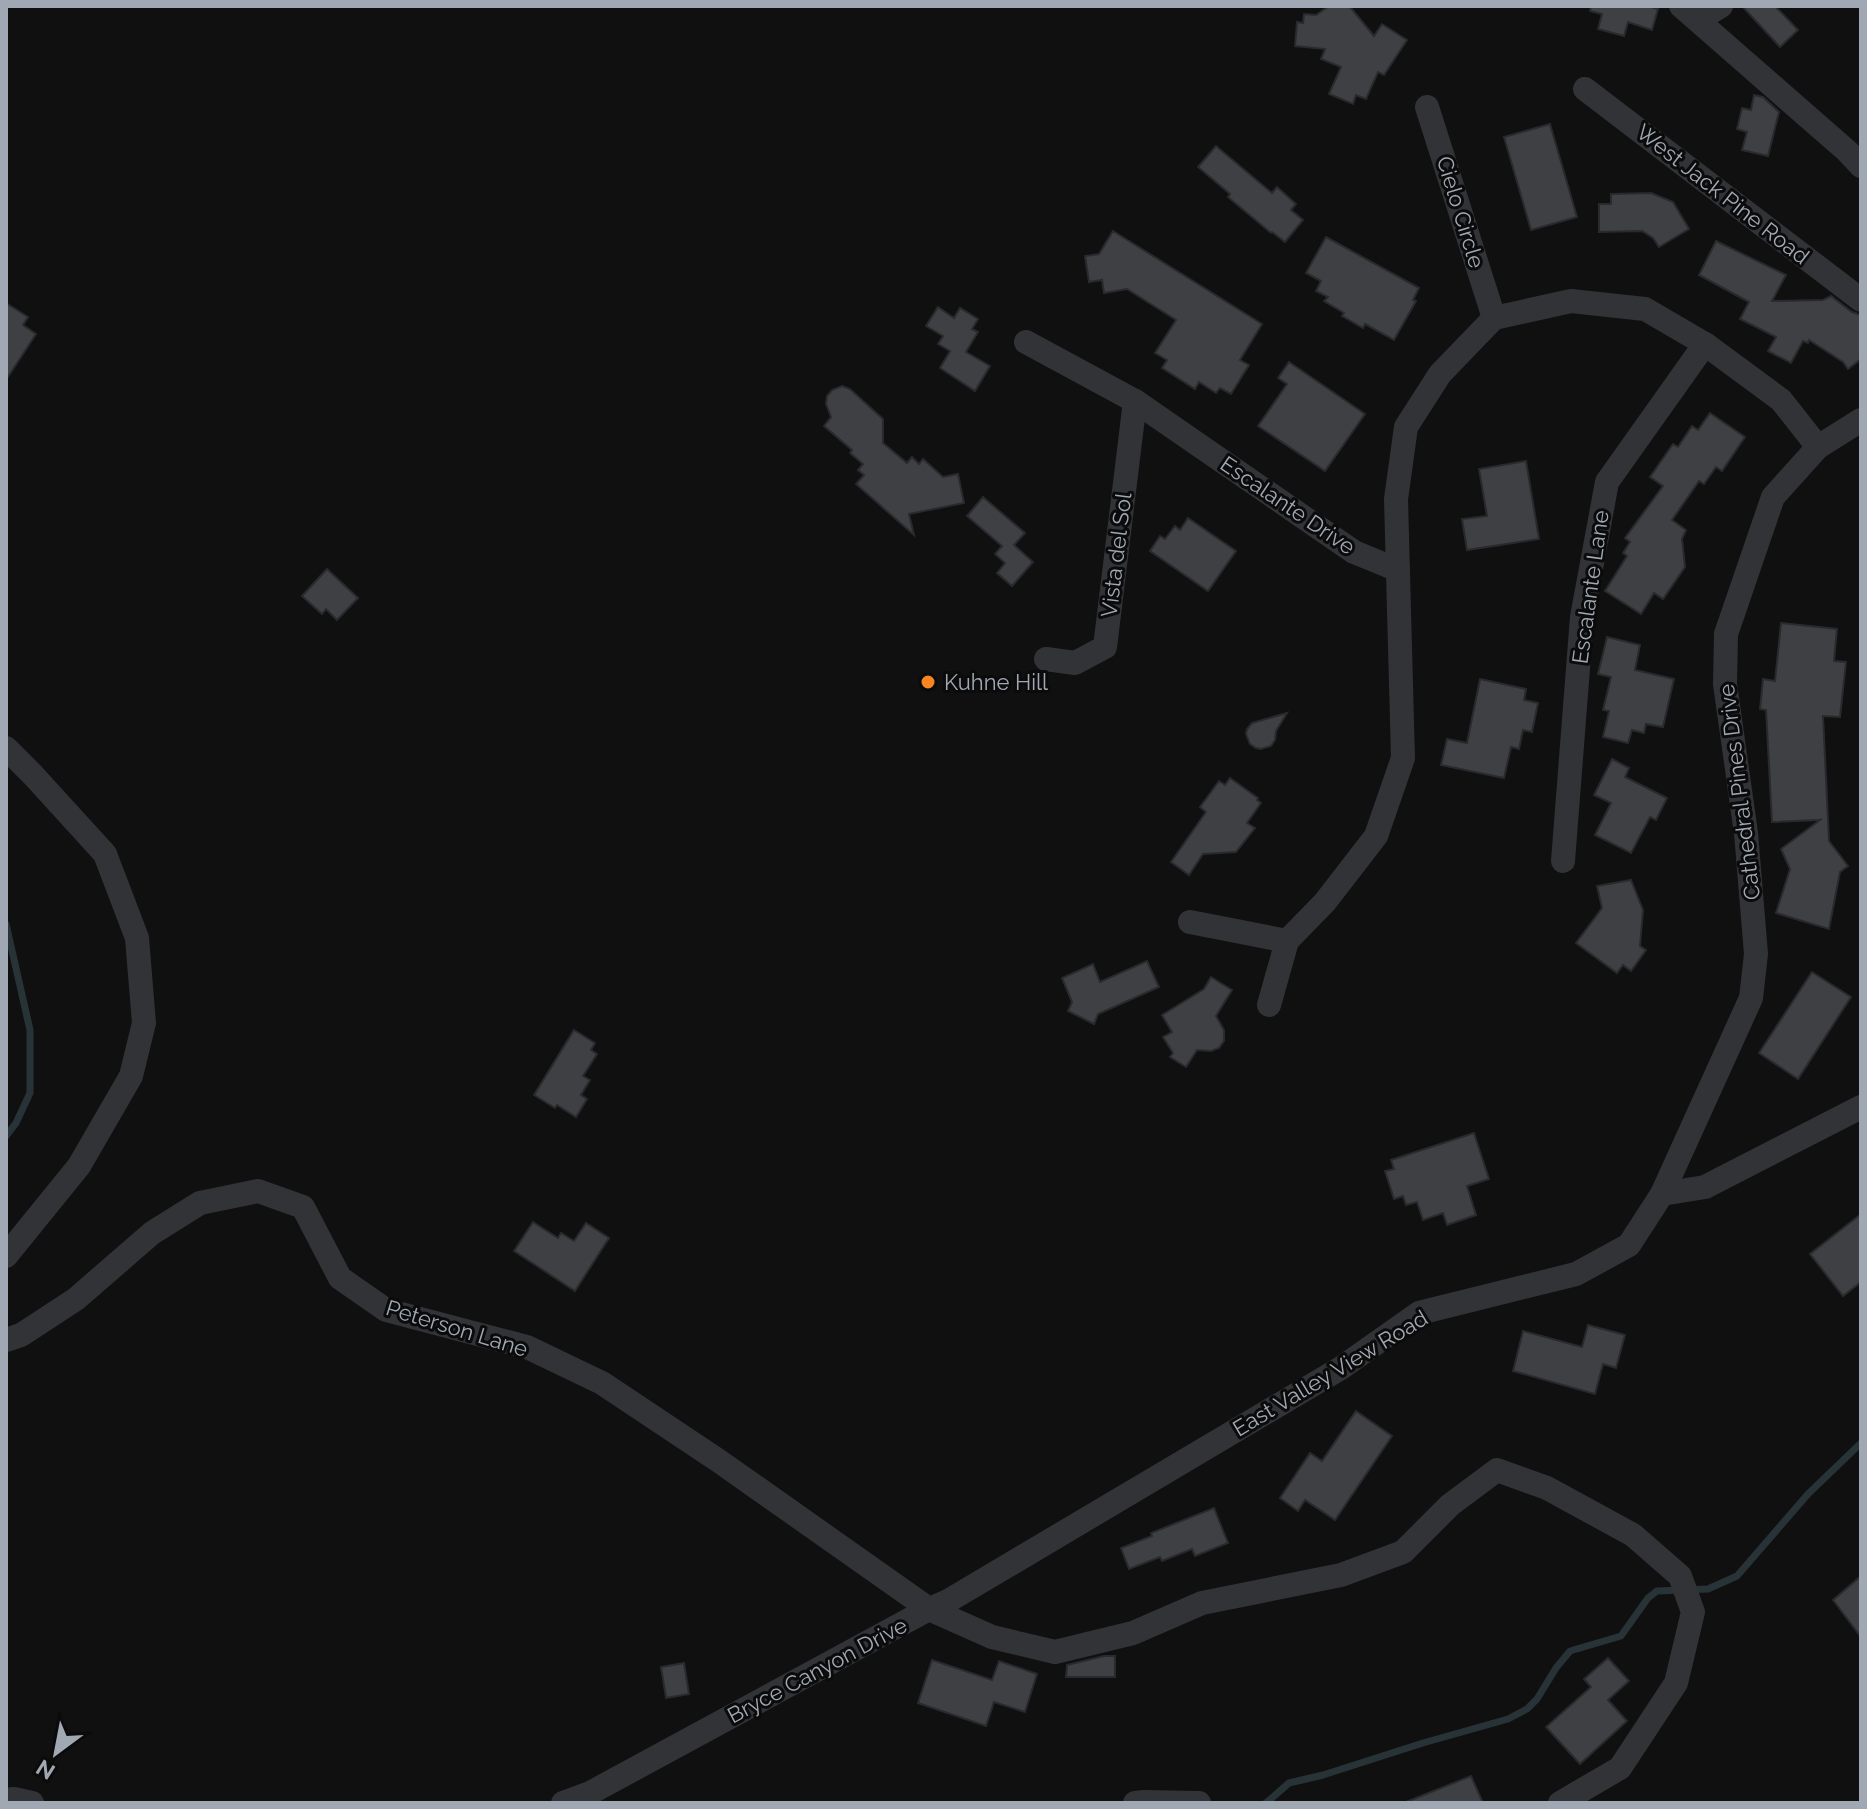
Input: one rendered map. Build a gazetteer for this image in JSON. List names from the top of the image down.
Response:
{
  "streets": {
    "street": [
      "West Jack Pine Road",
      "Cielo Circle",
      "Escalante Drive",
      "Vista del Sol",
      "Escalante Lane",
      "Cathedral Pines Drive",
      "Peterson Lane",
      "East Valley View Road",
      "Bryce Canyon Drive"
    ]
  },
  "crossings": [
    ["Escalante Drive", "Vista del Sol"],
    ["Cathedral Pines Drive", "East Valley View Road"],
    ["Peterson Lane", "East Valley View Road"],
    ["Peterson Lane", "Bryce Canyon Drive"],
    ["East Valley View Road", "Bryce Canyon Drive"]
  ],
  "places": ["Kuhne Hill"],
  "north": "bottom left"
}
